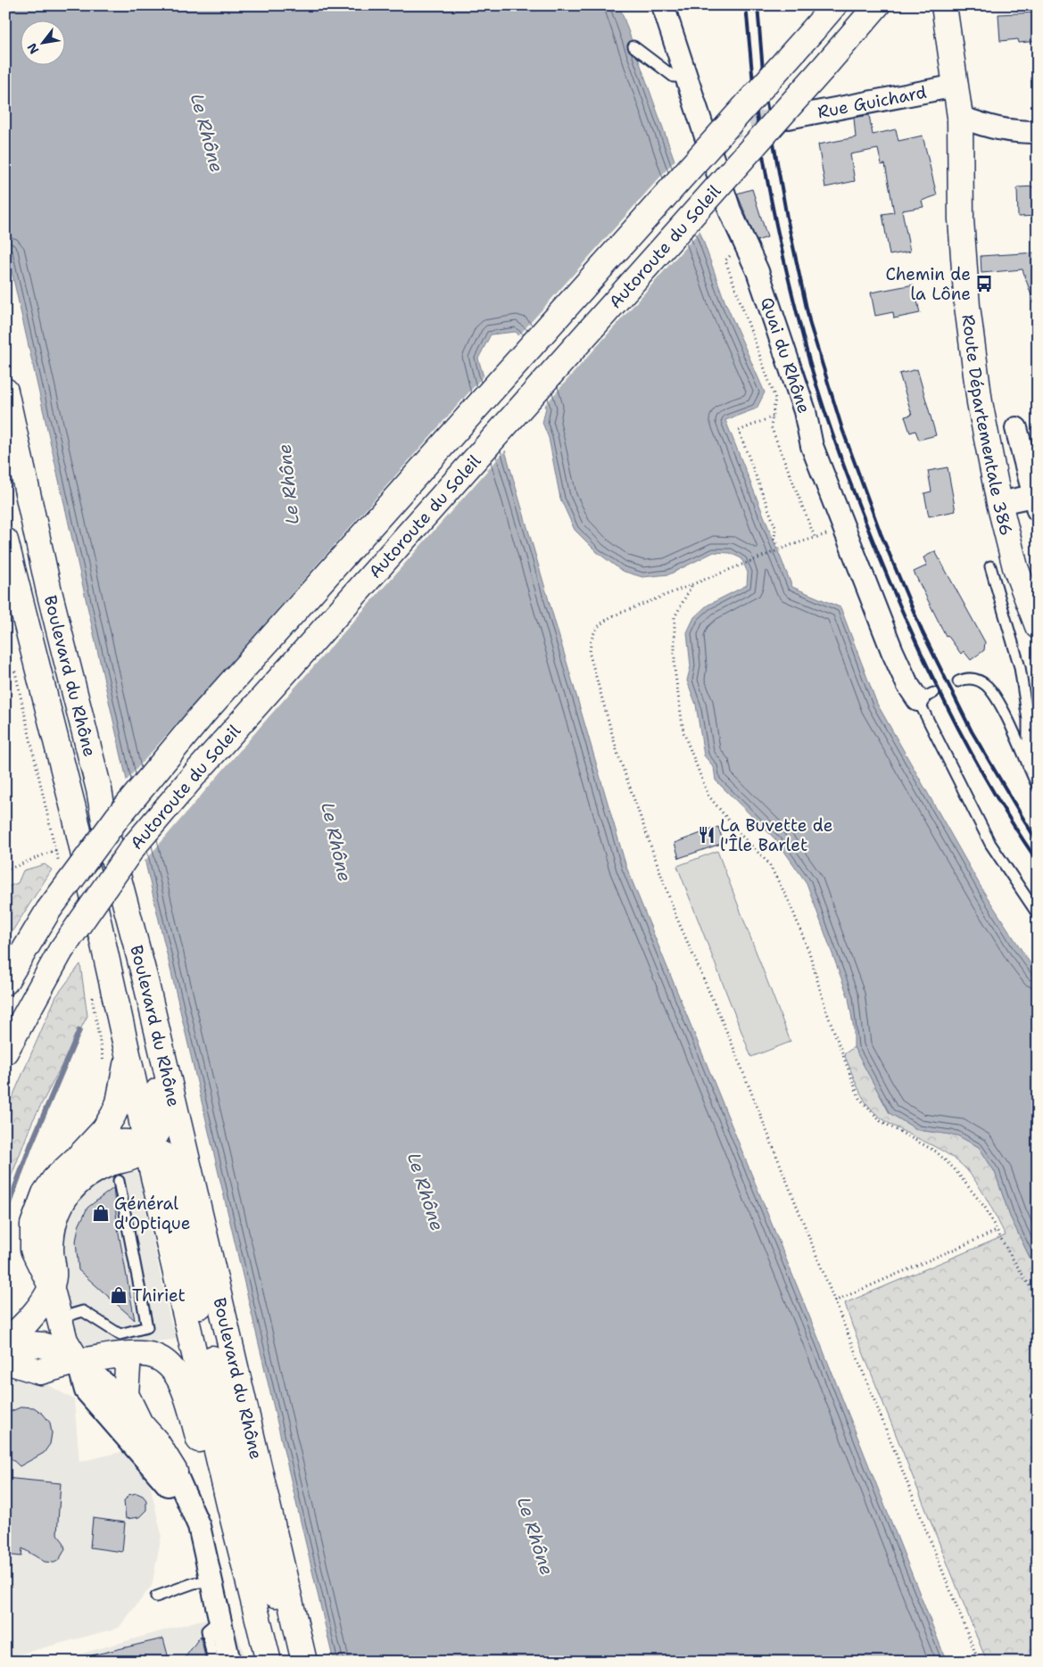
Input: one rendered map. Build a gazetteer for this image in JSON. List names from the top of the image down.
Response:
{
  "streets": {
    "main road": ["Autoroute du Soleil", "Route Départementale 386", "Boulevard du Rhône"],
    "street": ["Rue Guichard", "Quai du Rhône"]
  },
  "crossings": [
    ["Rue Guichard", "Route Départementale 386"]
  ],
  "water": ["Le Rhône"],
  "places": {
    "bus stop": ["Chemin de la Lône"],
    "restaurant": ["La Buvette de l'Île Barlet"],
    "shop": ["Général d'Optique", "Thiriet"]
  },
  "north": "bottom left"
}
